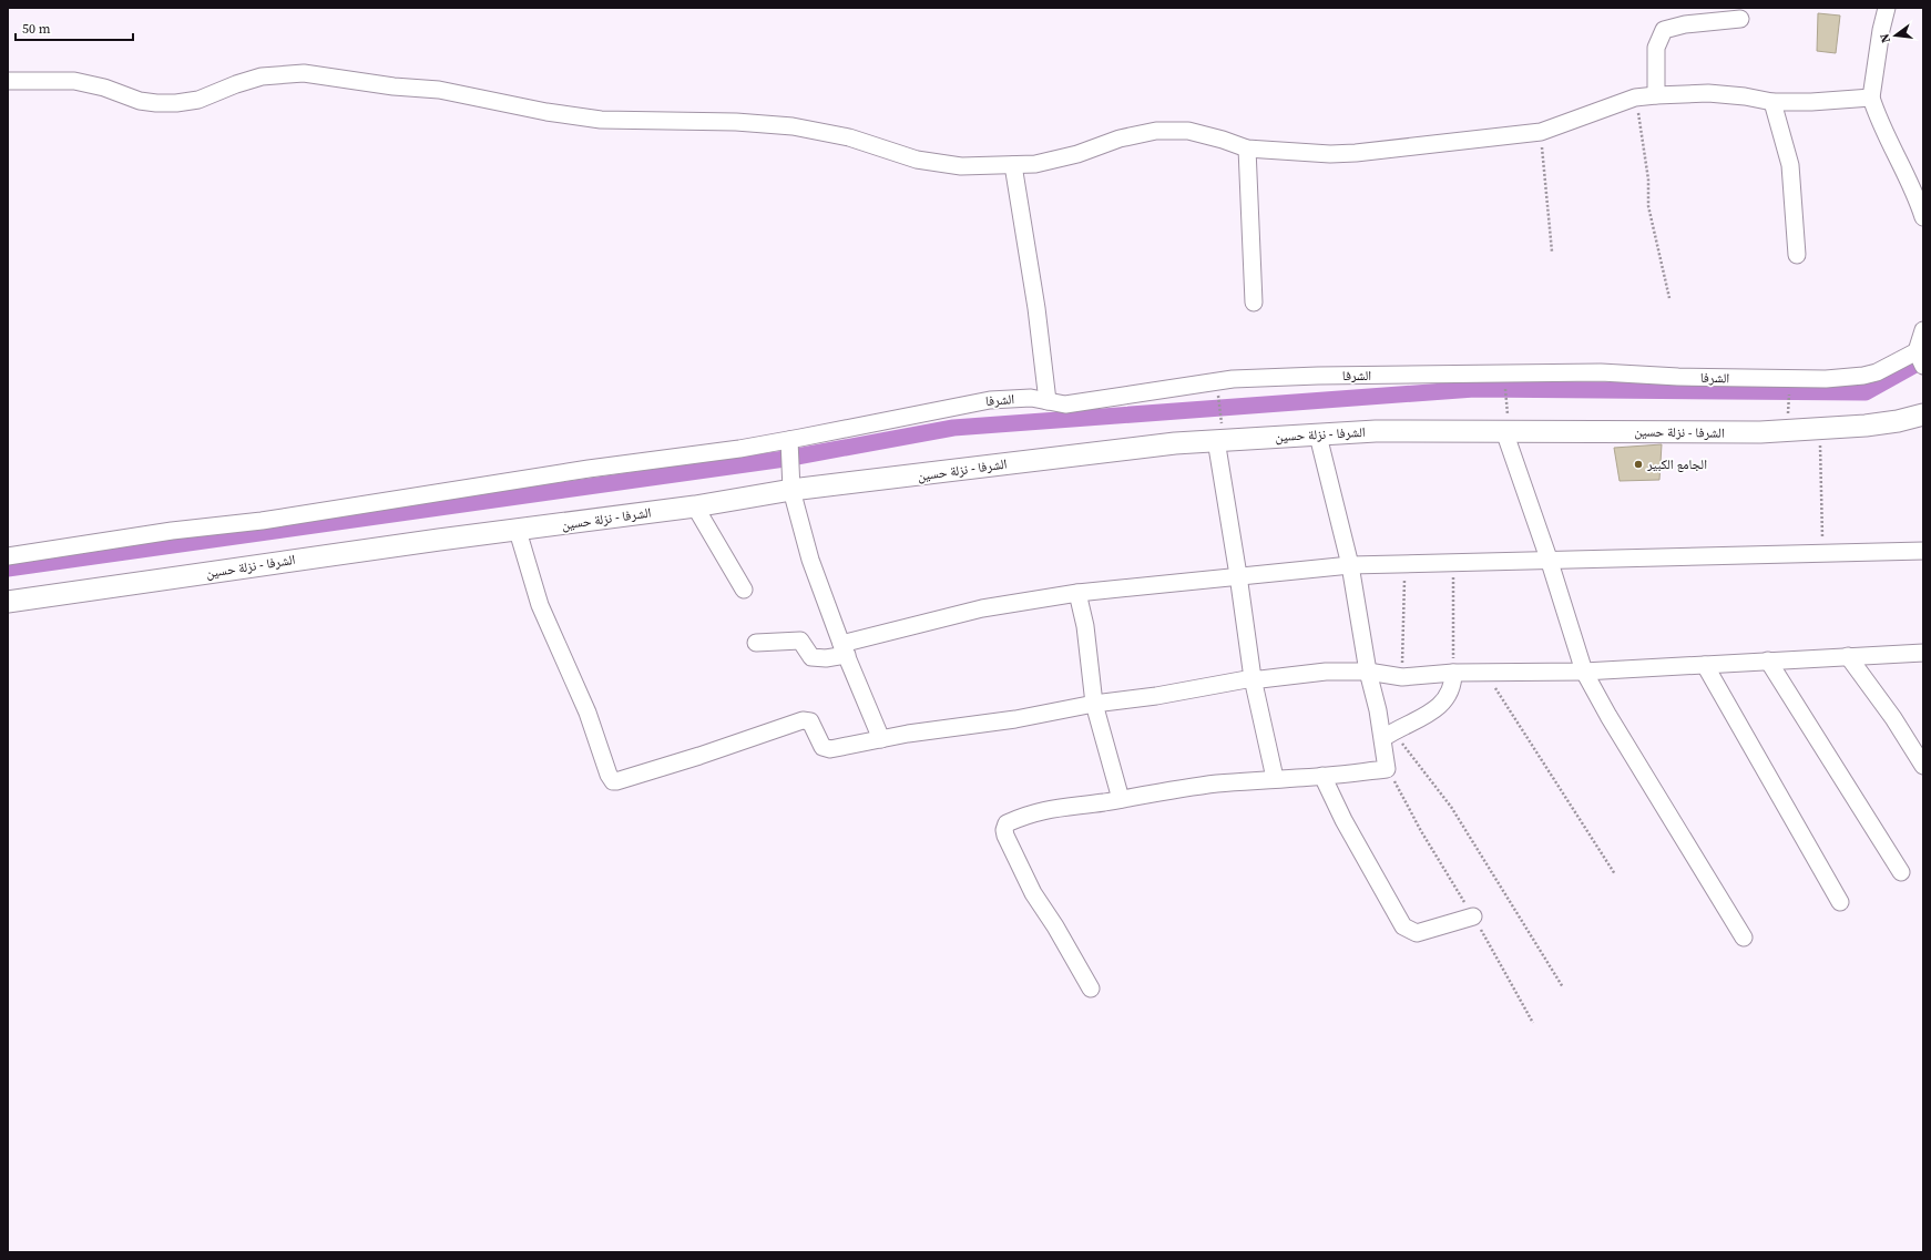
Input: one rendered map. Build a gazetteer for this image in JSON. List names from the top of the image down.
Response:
{
  "streets": {
    "street": ["الشرفا", "الشرفا - نزلة حسين"]
  },
  "places": ["الجامع الكبير"],
  "scale_bar": "50 m",
  "north": "left"
}
